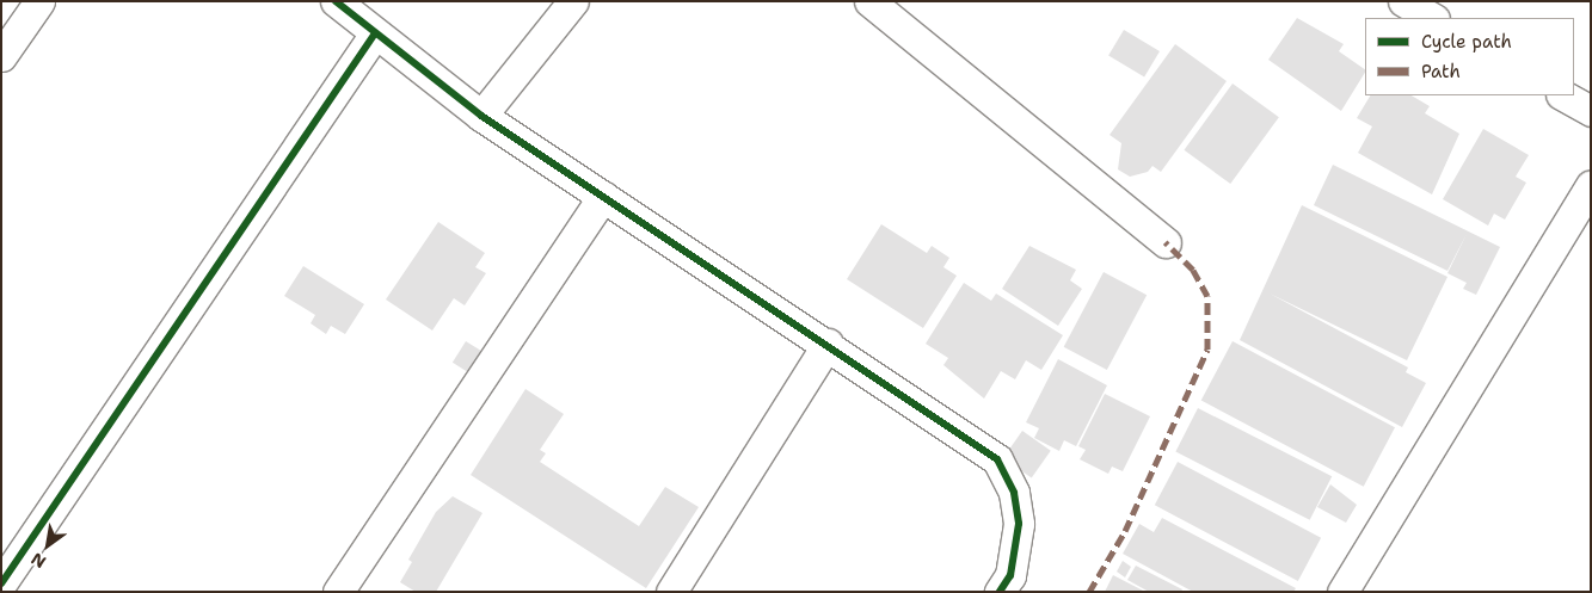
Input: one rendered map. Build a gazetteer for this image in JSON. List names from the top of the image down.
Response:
{
  "legend": ["Cycle path", "Path"],
  "north": "bottom left"
}
